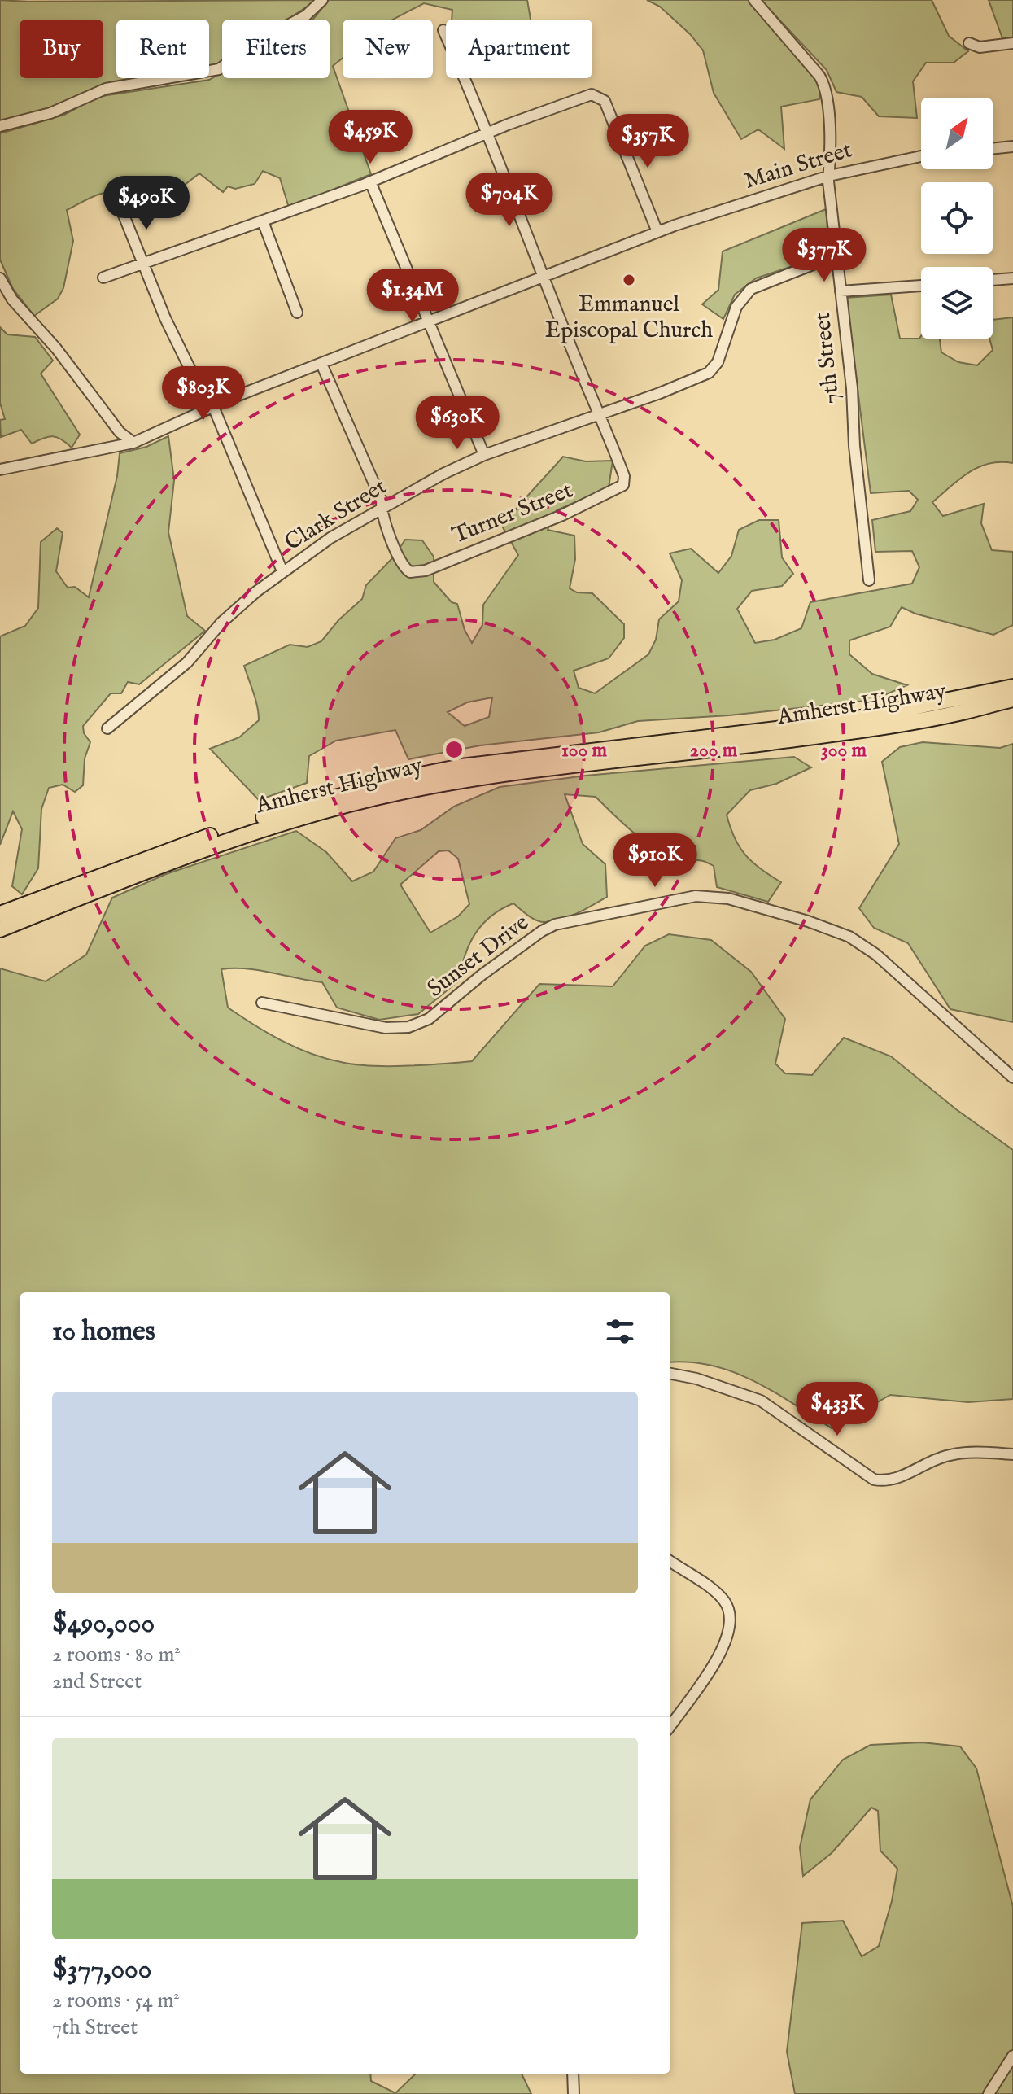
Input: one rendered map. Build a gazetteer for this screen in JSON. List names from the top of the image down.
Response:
{
  "streets": {
    "highway": ["Amherst Highway"],
    "street": [
      "Main Street",
      "7th Street",
      "Turner Street",
      "Clark Street",
      "Sunset Drive"
    ]
  },
  "crossings": [
    ["Main Street", "7th Street"],
    ["7th Street", "Clark Street"],
    ["Turner Street", "Clark Street"]
  ],
  "places": ["Emmanuel Episcopal Church"],
  "north": "top right",
  "page": {
    "chip": [
      "Buy",
      "Rent",
      "Filters",
      "New",
      "Apartment"
    ],
    "price": [
      "$459K",
      "$357K",
      "$704K",
      "$490K",
      "$377K",
      "$1.34M",
      "$803K",
      "$630K",
      "$910K",
      "$433K"
    ],
    "heading": "10 homes",
    "list": [
      {
        "name": "$490,000",
        "note": "2 rooms · 80 m² · 2nd Street"
      },
      {
        "name": "$377,000",
        "note": "2 rooms · 54 m² · 7th Street"
      }
    ]
  },
  "rings": ["100 m", "200 m", "300 m"]
}
